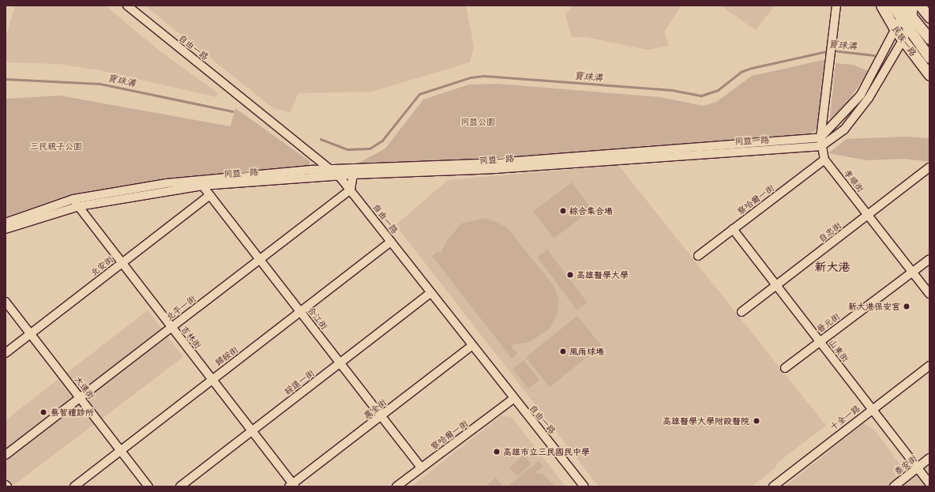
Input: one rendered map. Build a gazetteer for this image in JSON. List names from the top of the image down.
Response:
{
  "streets": {
    "main road": ["民族一路"],
    "street": [
      "自由一路",
      "同盟一路",
      "孝順街",
      "察哈爾一街",
      "自忠街",
      "北安街",
      "北平一街",
      "合江街",
      "晉元街",
      "吉林街",
      "山東街",
      "歸綏街",
      "綏遠一街",
      "大連街",
      "萬全街",
      "十全一路",
      "泰安街"
    ]
  },
  "crossings": [
    ["自由一路", "同盟一路"],
    ["自由一路", "察哈爾一街"],
    ["自由一路", "北平一街"],
    ["自由一路", "歸綏街"],
    ["自由一路", "綏遠一街"],
    ["自由一路", "萬全街"],
    ["同盟一路", "孝順街"],
    ["同盟一路", "合江街"],
    ["同盟一路", "吉林街"],
    ["孝順街", "察哈爾一街"],
    ["孝順街", "自忠街"],
    ["孝順街", "晉元街"],
    ["察哈爾一街", "合江街"],
    ["察哈爾一街", "山東街"],
    ["自忠街", "山東街"],
    ["北安街", "合江街"],
    ["北安街", "吉林街"],
    ["北安街", "大連街"],
    ["北平一街", "合江街"],
    ["北平一街", "吉林街"],
    ["北平一街", "大連街"],
    ["合江街", "歸綏街"],
    ["合江街", "綏遠一街"],
    ["合江街", "萬全街"],
    ["晉元街", "山東街"],
    ["吉林街", "歸綏街"],
    ["吉林街", "綏遠一街"],
    ["吉林街", "萬全街"],
    ["山東街", "十全一路"],
    ["山東街", "泰安街"],
    ["歸綏街", "大連街"]
  ],
  "districts": ["新大港"],
  "water": ["寶珠溝"],
  "parks": ["同盟公園", "三民親子公園"],
  "places": [
    "綜合集合場",
    "高雄醫學大學",
    "新大港保安宮",
    "風雨球場",
    "蔡智禮診所",
    "高雄醫學大學附設醫院",
    "高雄市立三民國民中學"
  ]
}
